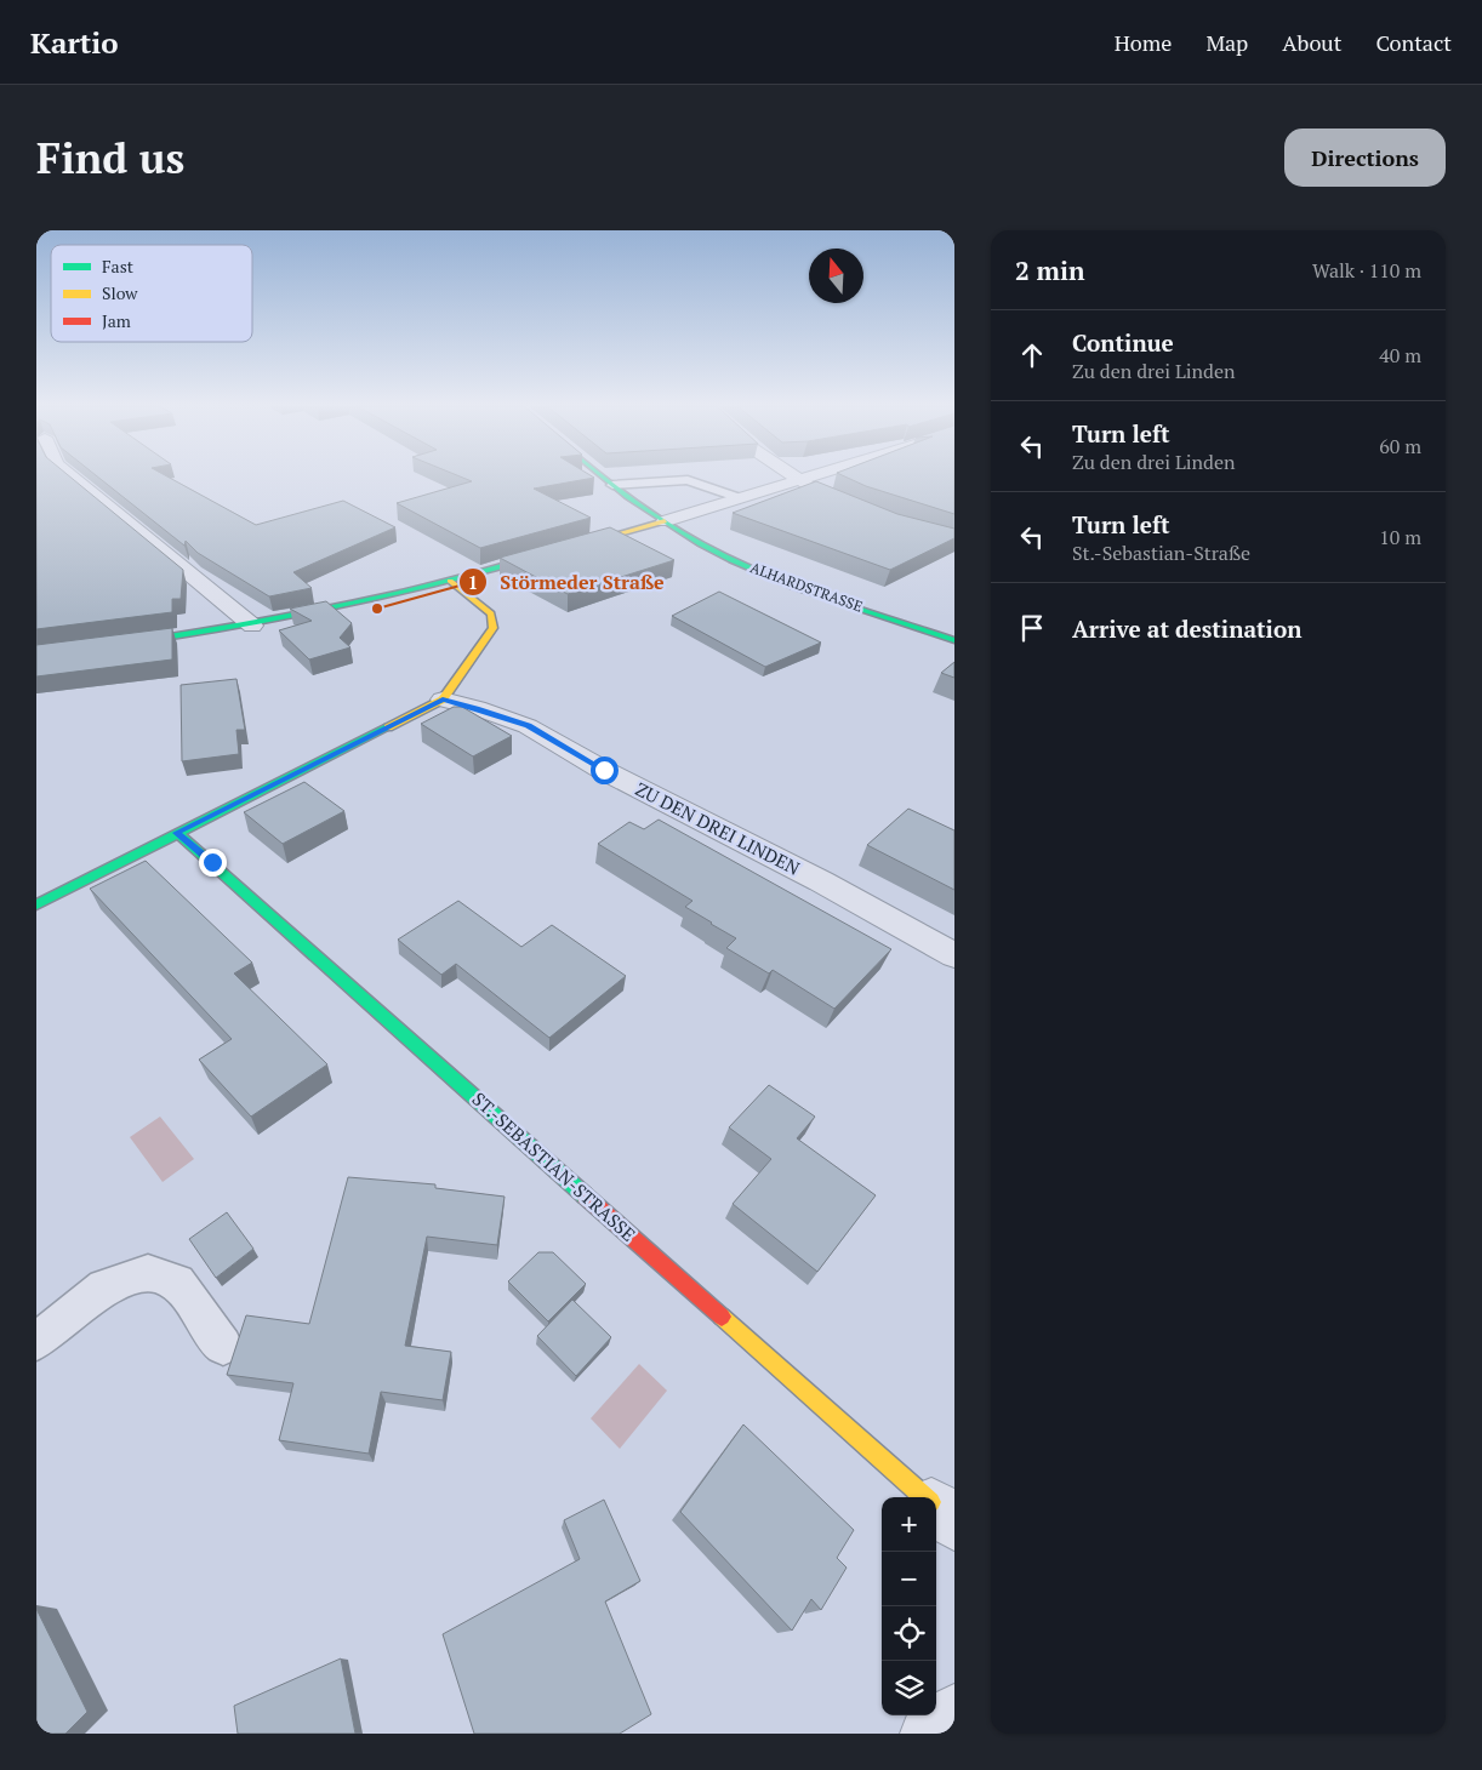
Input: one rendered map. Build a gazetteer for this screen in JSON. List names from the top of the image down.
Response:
{
  "streets": {
    "main road": ["ALHARDSTRASSE", "ST.-SEBASTIAN-STRASSE"],
    "street": ["ZU DEN DREI LINDEN"]
  },
  "places": ["Störmeder Straße"],
  "legend": ["Fast", "Slow", "Jam"],
  "north": "top",
  "page": {
    "header": "Kartio",
    "nav": [
      "Home",
      "Map",
      "About",
      "Contact"
    ],
    "buttons": "Directions",
    "title": "Find us",
    "heading": ["2 min", "Walk · 110 m"],
    "list": [
      ["Continue", "Zu den drei Linden", "40 m"],
      ["Turn left", "Zu den drei Linden", "60 m"],
      ["Turn left", "St.-Sebastian-Straße", "10 m"],
      "Arrive at destination"
    ],
    "map_buttons": ["+", "−"]
  }
}
